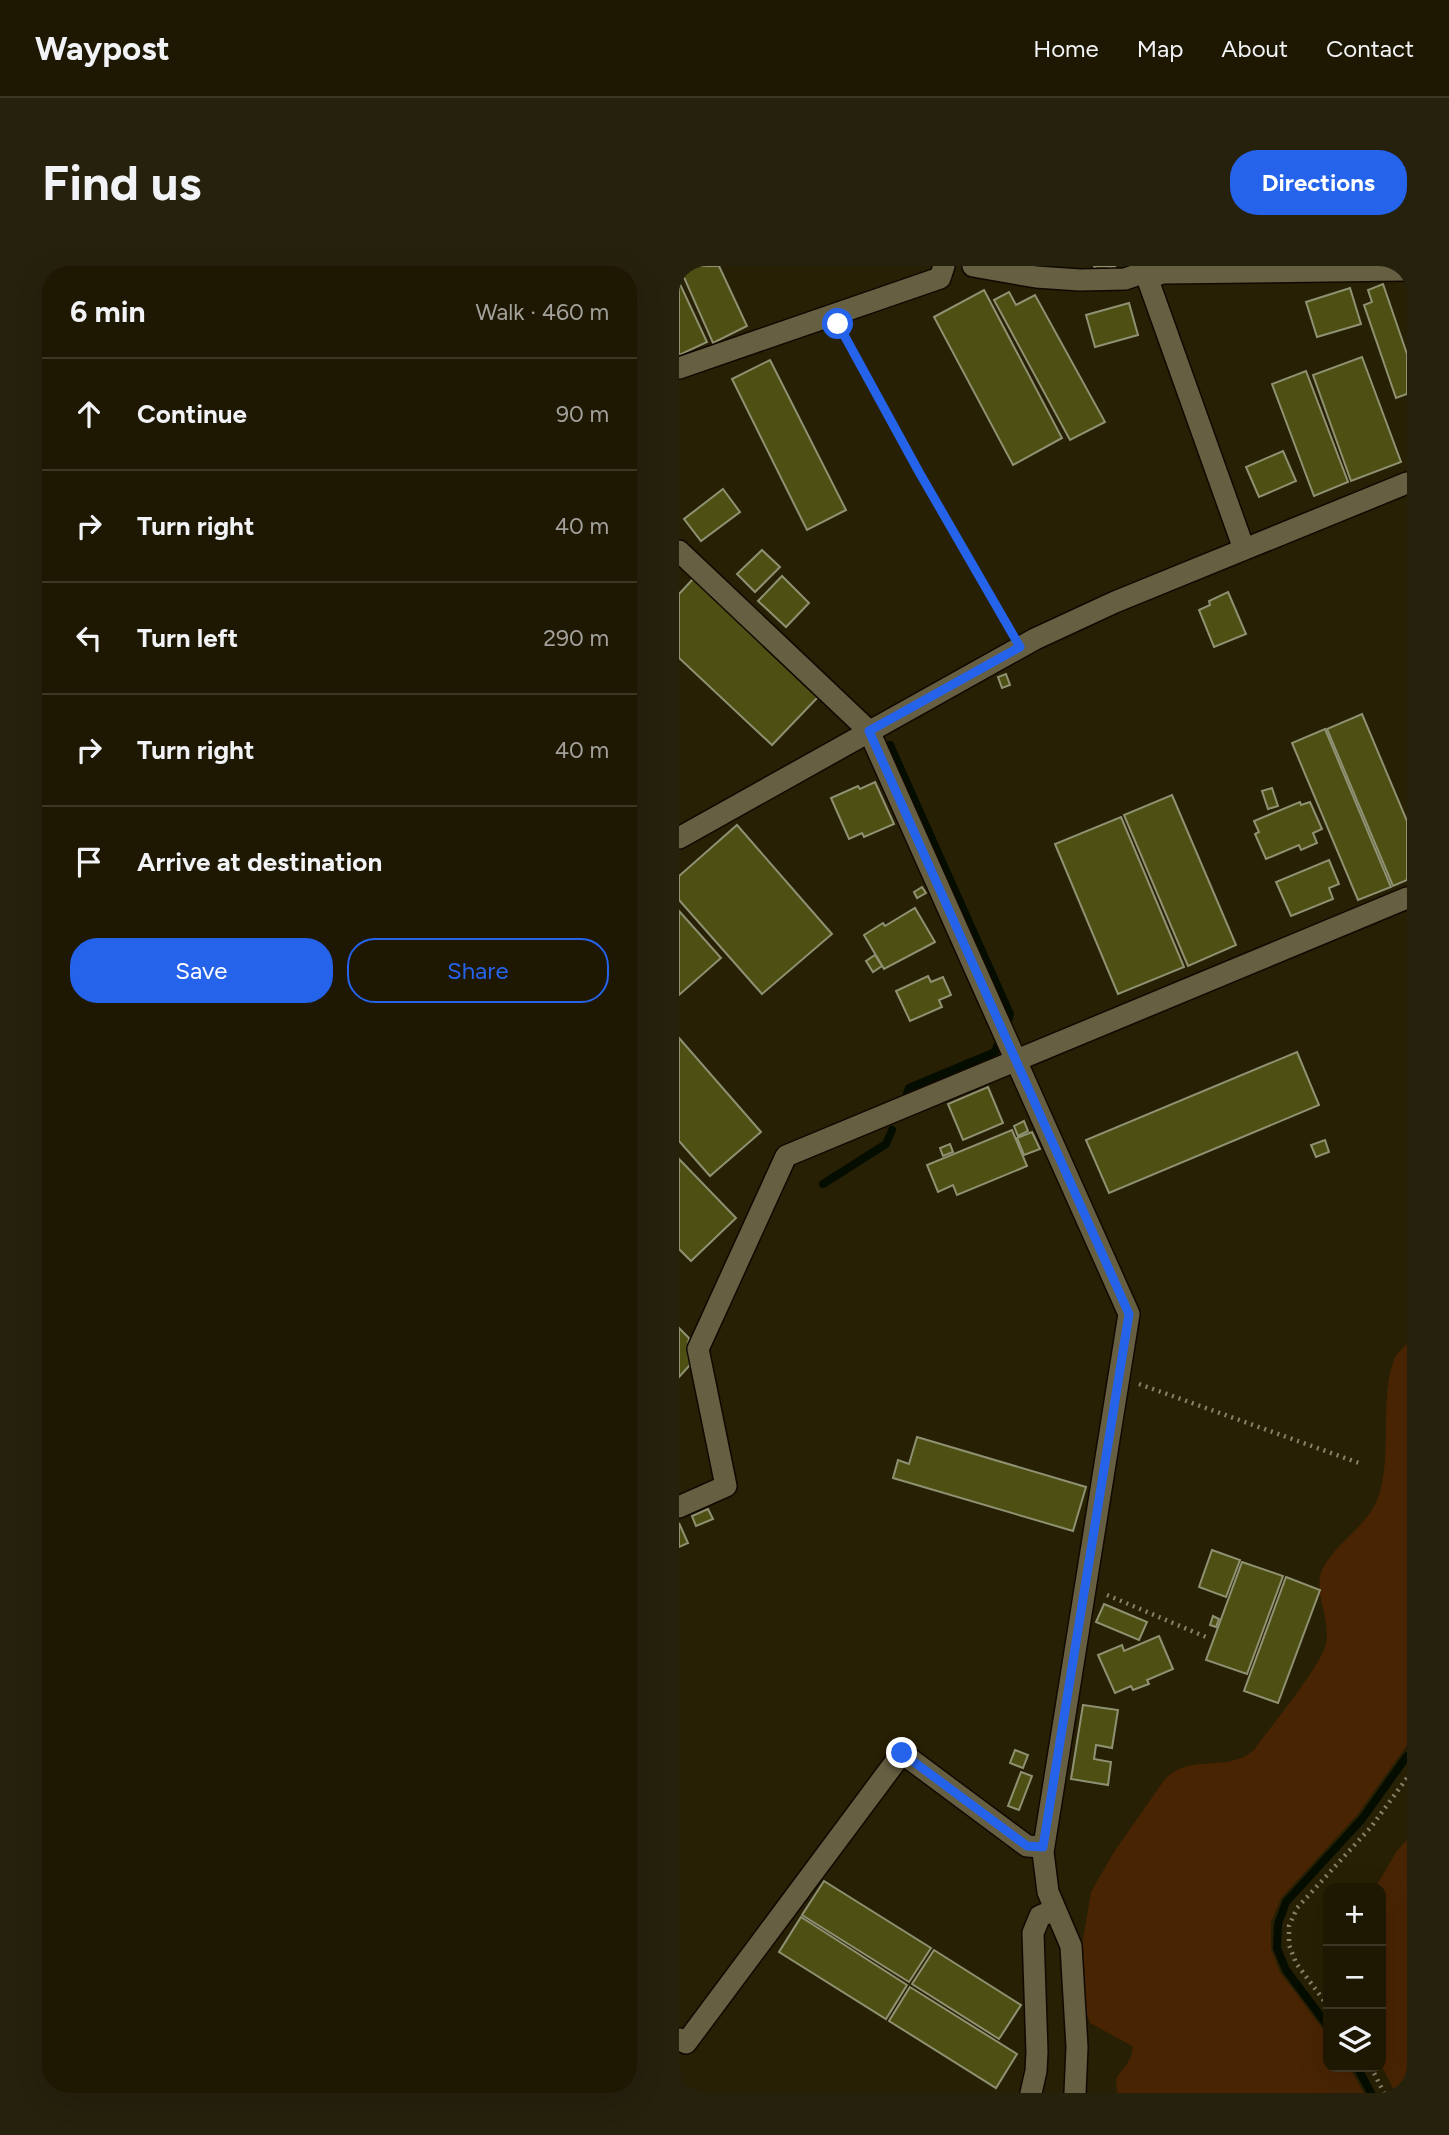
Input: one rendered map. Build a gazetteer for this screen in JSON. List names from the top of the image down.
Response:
{
  "page": {
    "header": "Waypost",
    "nav": [
      "Home",
      "Map",
      "About",
      "Contact"
    ],
    "buttons": [
      "Directions",
      ["Save", "Share"]
    ],
    "title": "Find us",
    "heading": ["6 min", "Walk · 460 m"],
    "list": [
      ["Continue", "90 m"],
      ["Turn right", "40 m"],
      ["Turn left", "290 m"],
      ["Turn right", "40 m"],
      "Arrive at destination"
    ],
    "map_buttons": ["+", "−"]
  }
}
